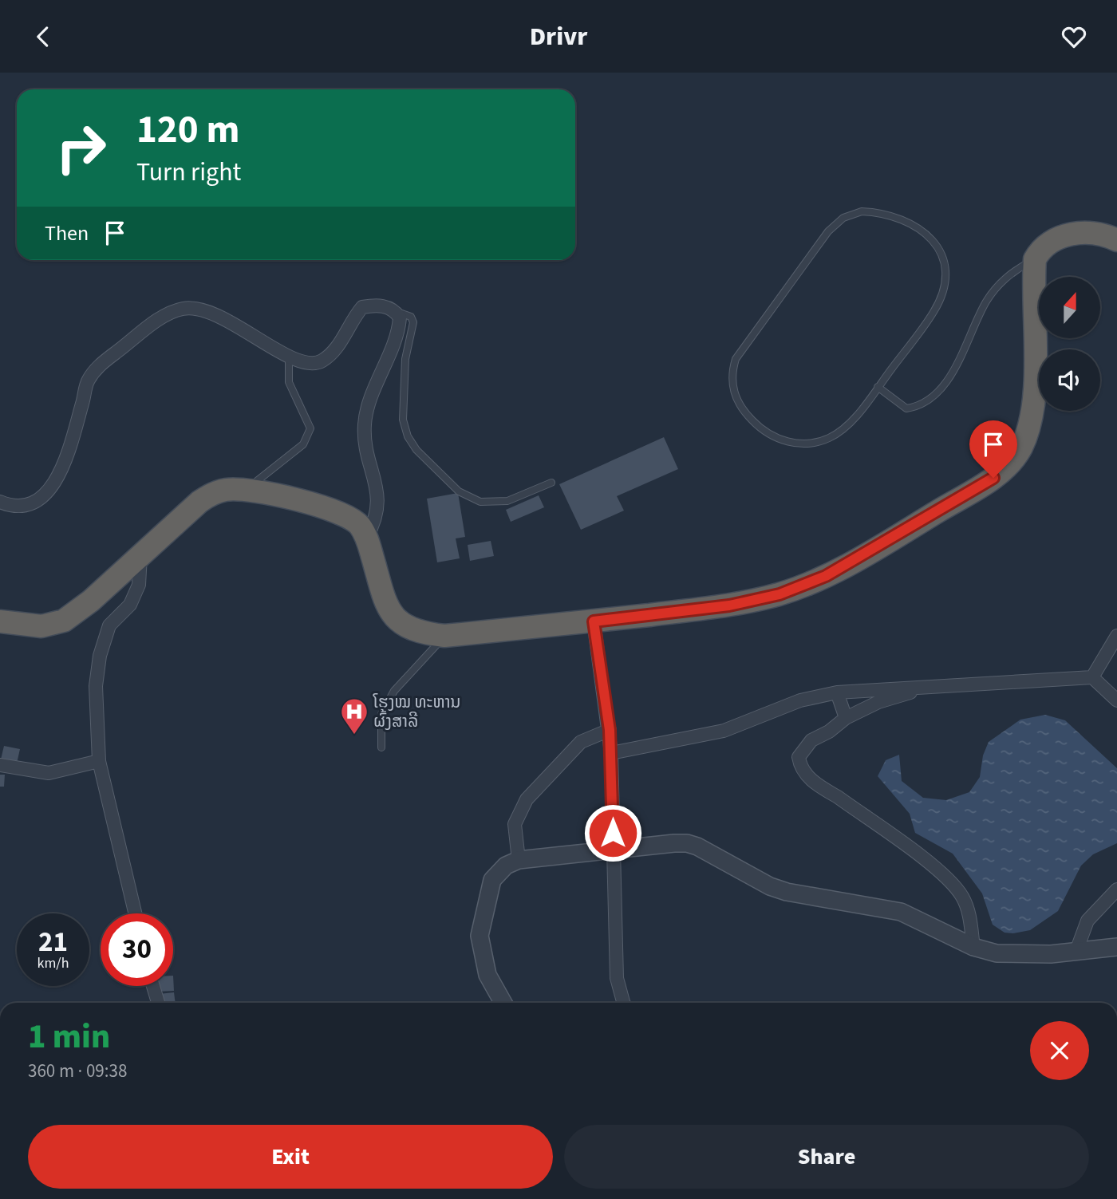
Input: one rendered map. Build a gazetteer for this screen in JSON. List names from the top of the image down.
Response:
{
  "places": {
    "hospital": ["ໂຮງໝ ທະຫານ ຜົ້ງສາລີ"]
  },
  "north": "top",
  "page": {
    "header": "Drivr",
    "turn": ["120 m", "Turn right"],
    "then": "Then",
    "speed": "21 km/h",
    "limit": "30",
    "heading": ["1 min", "360 m · 09:38"],
    "buttons": ["Exit", "Share"]
  }
}
